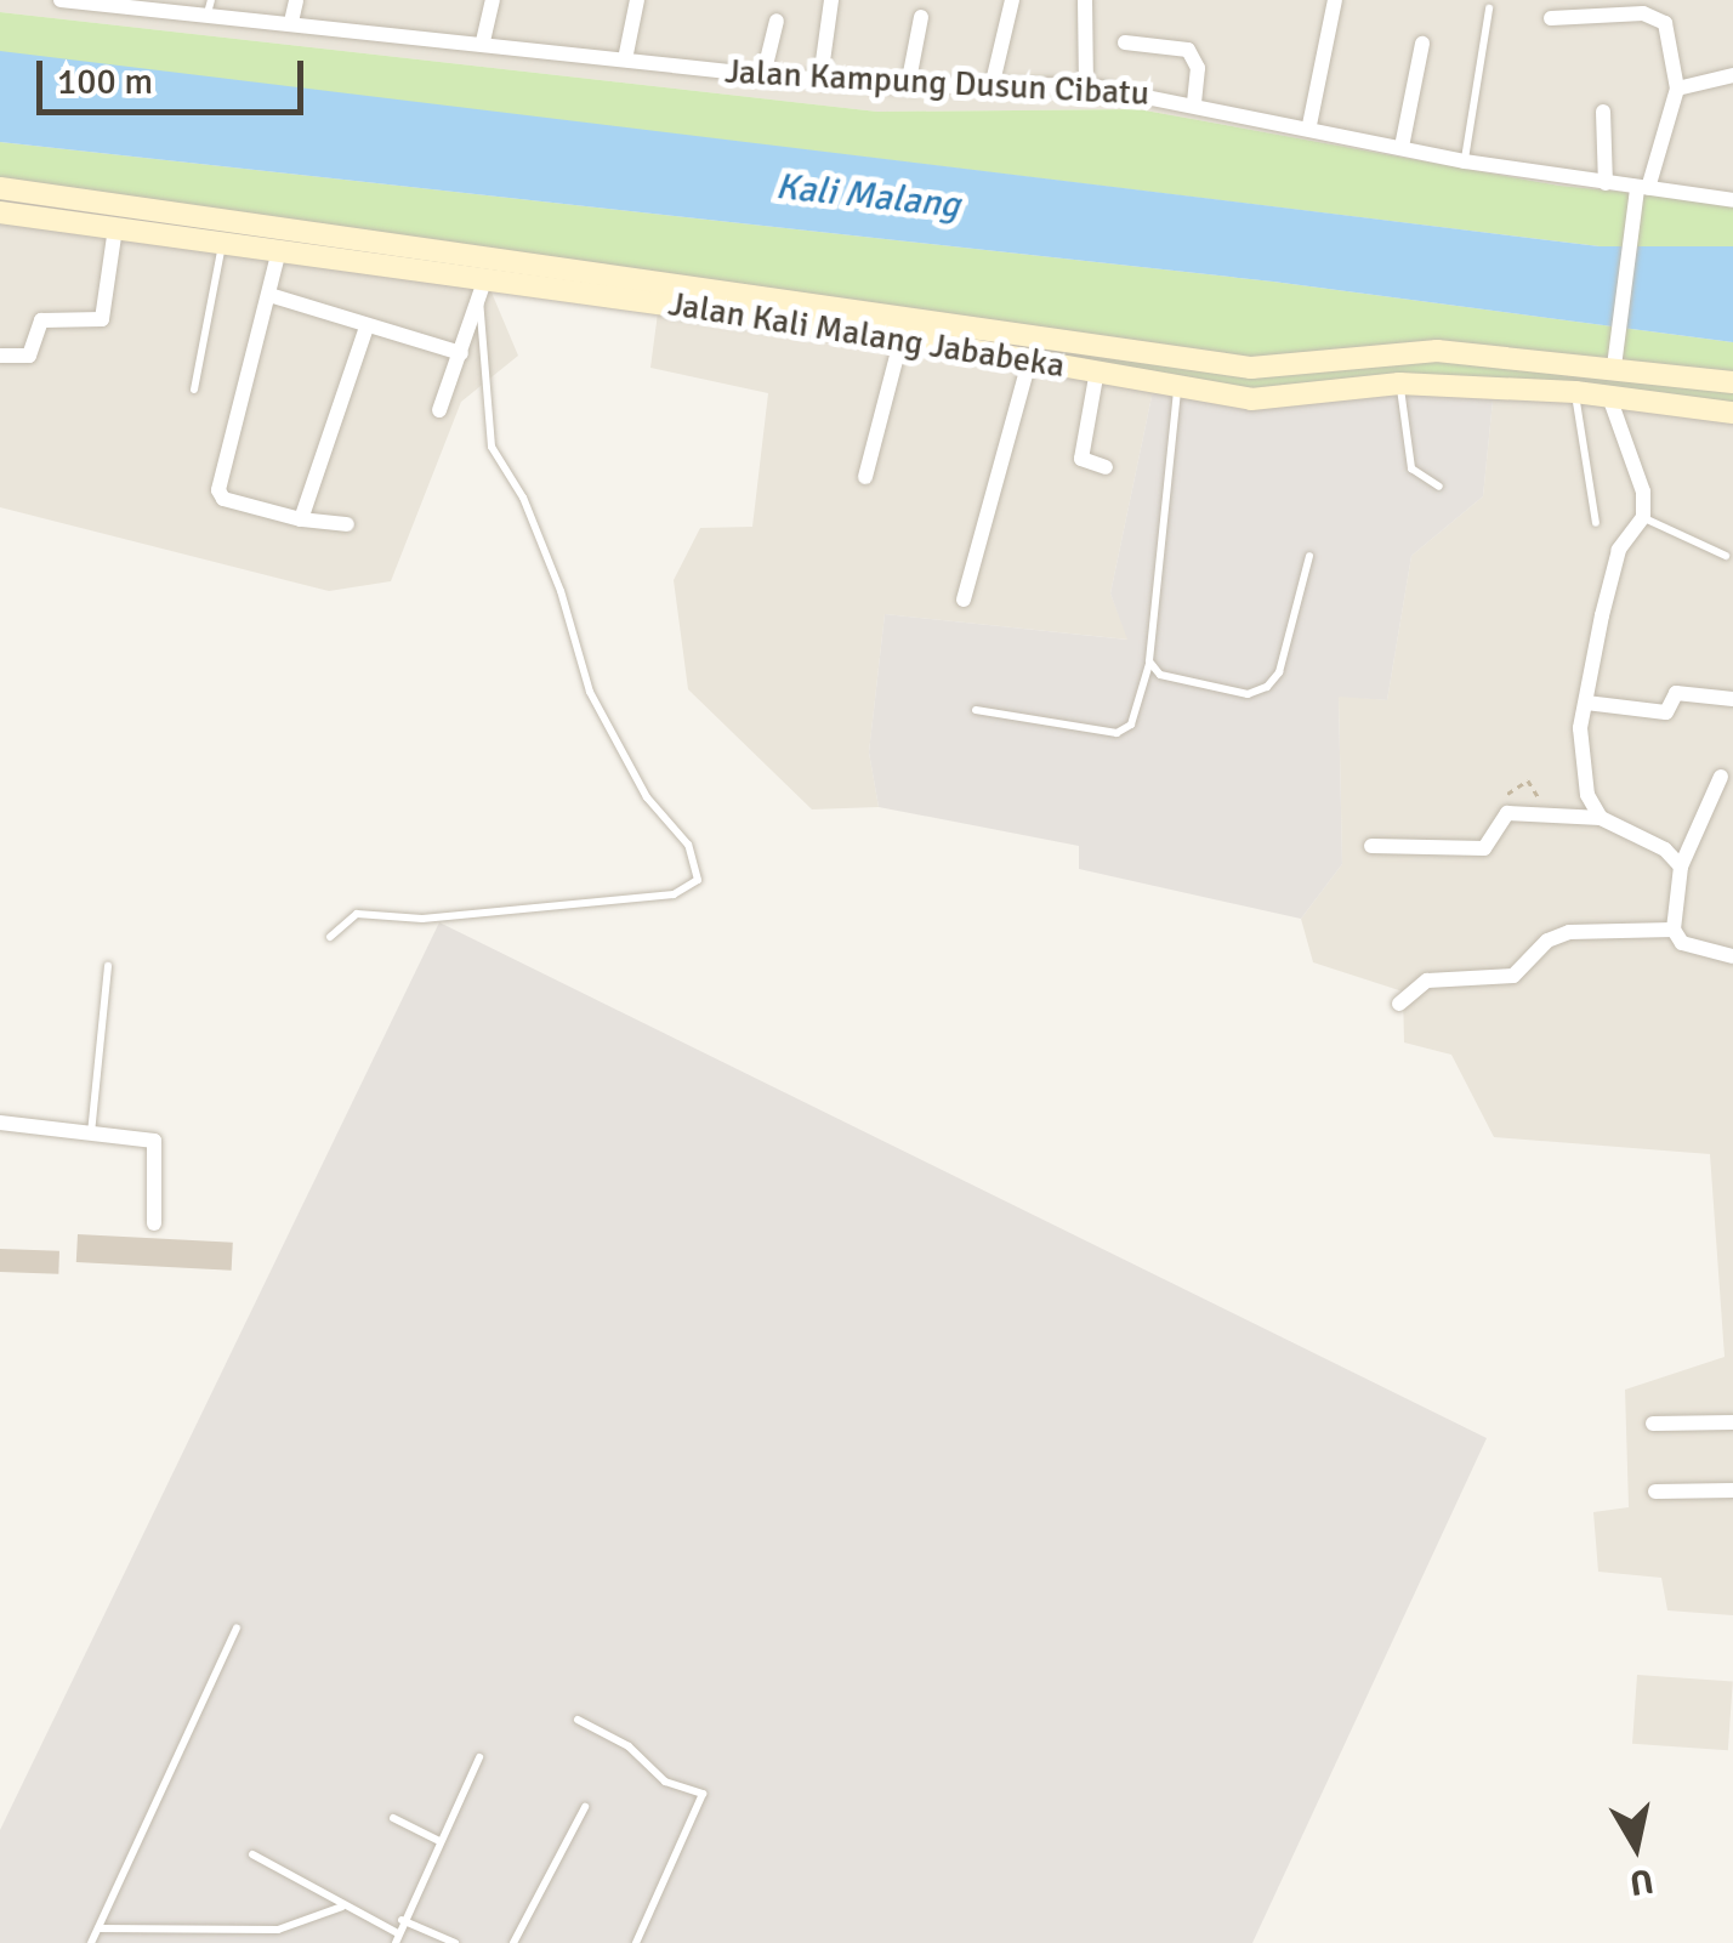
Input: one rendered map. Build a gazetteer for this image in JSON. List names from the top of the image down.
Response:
{
  "streets": {
    "main road": ["Jalan Kali Malang Jababeka"],
    "street": ["Jalan Kampung Dusun Cibatu"]
  },
  "water": ["Kali Malang"],
  "scale_bar": "100 m",
  "north": "bottom"
}
